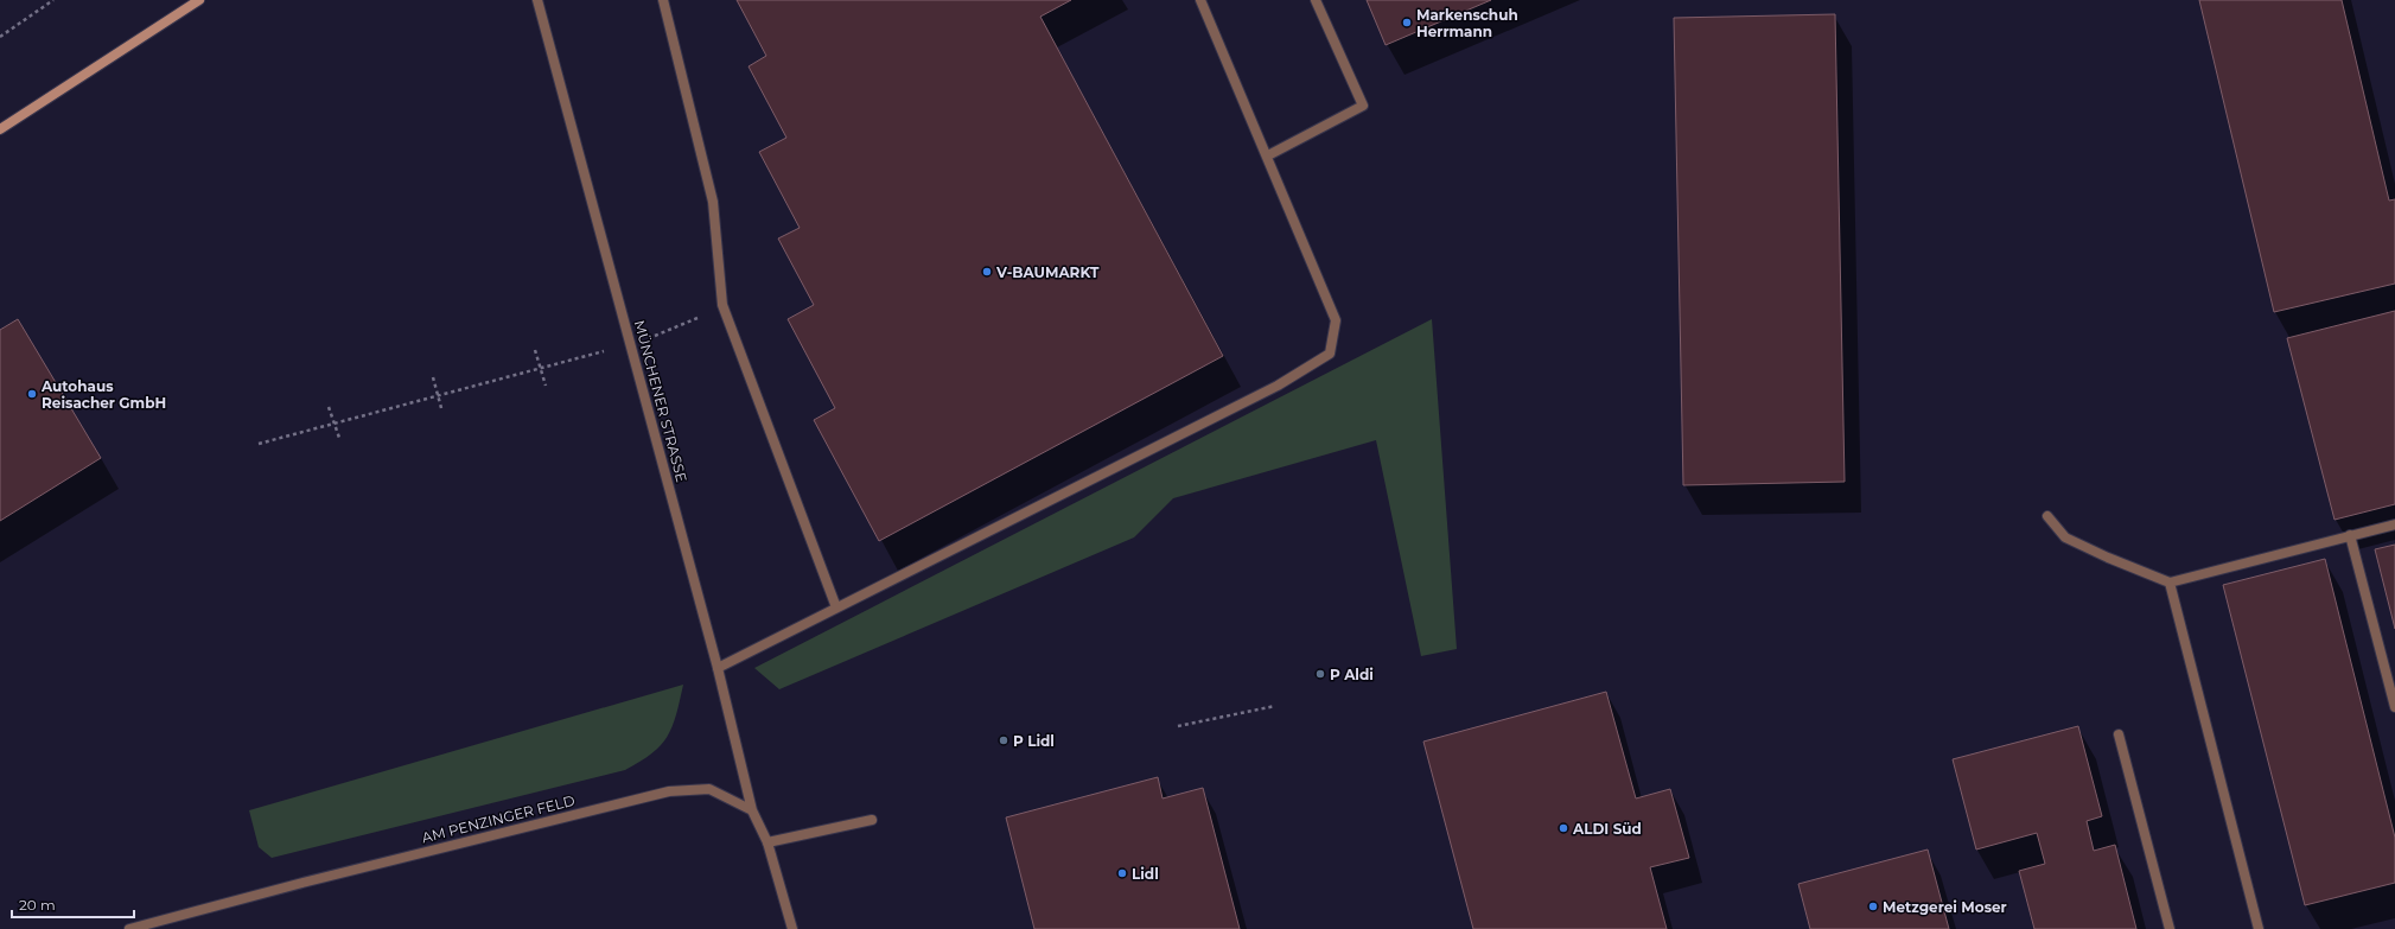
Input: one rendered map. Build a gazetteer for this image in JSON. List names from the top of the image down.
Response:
{
  "streets": {
    "street": ["MÜNCHENER STRASSE", "AM PENZINGER FELD"]
  },
  "crossings": [
    ["MÜNCHENER STRASSE", "AM PENZINGER FELD"]
  ],
  "places": [
    "Markenschuh Herrmann",
    "V-BAUMARKT",
    "Autohaus Reisacher GmbH",
    "P Aldi",
    "P Lidl",
    "ALDI Süd",
    "Lidl",
    "Metzgerei Moser"
  ],
  "scale_bar": "20 m"
}
